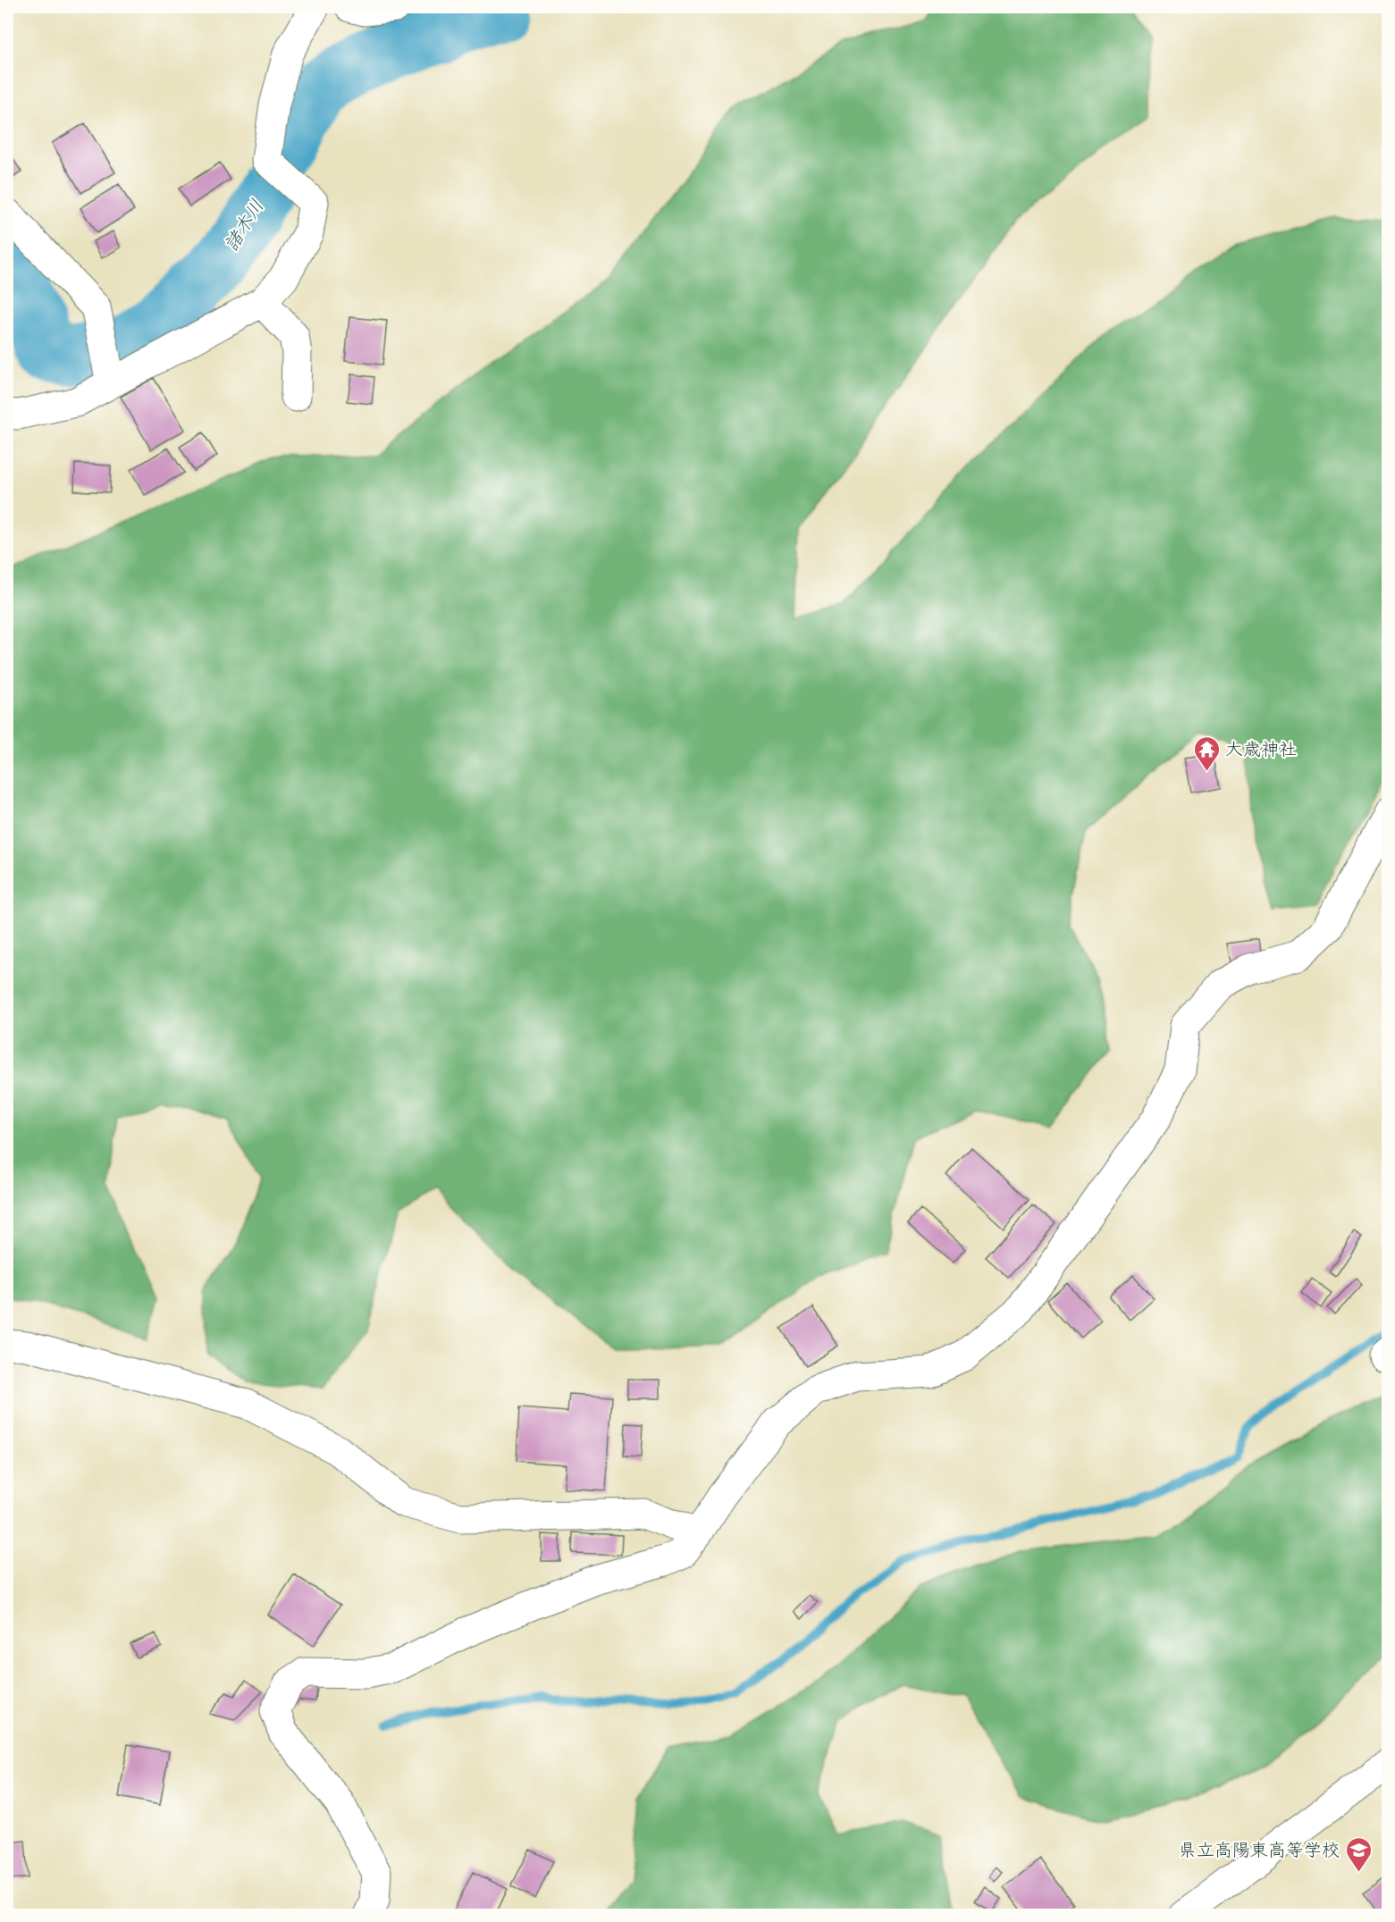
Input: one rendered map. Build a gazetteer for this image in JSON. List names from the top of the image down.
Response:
{
  "water": ["諸木川"],
  "places": {
    "temple": ["大歳神社"],
    "school or university": ["県立高陽東高等学校"]
  }
}
